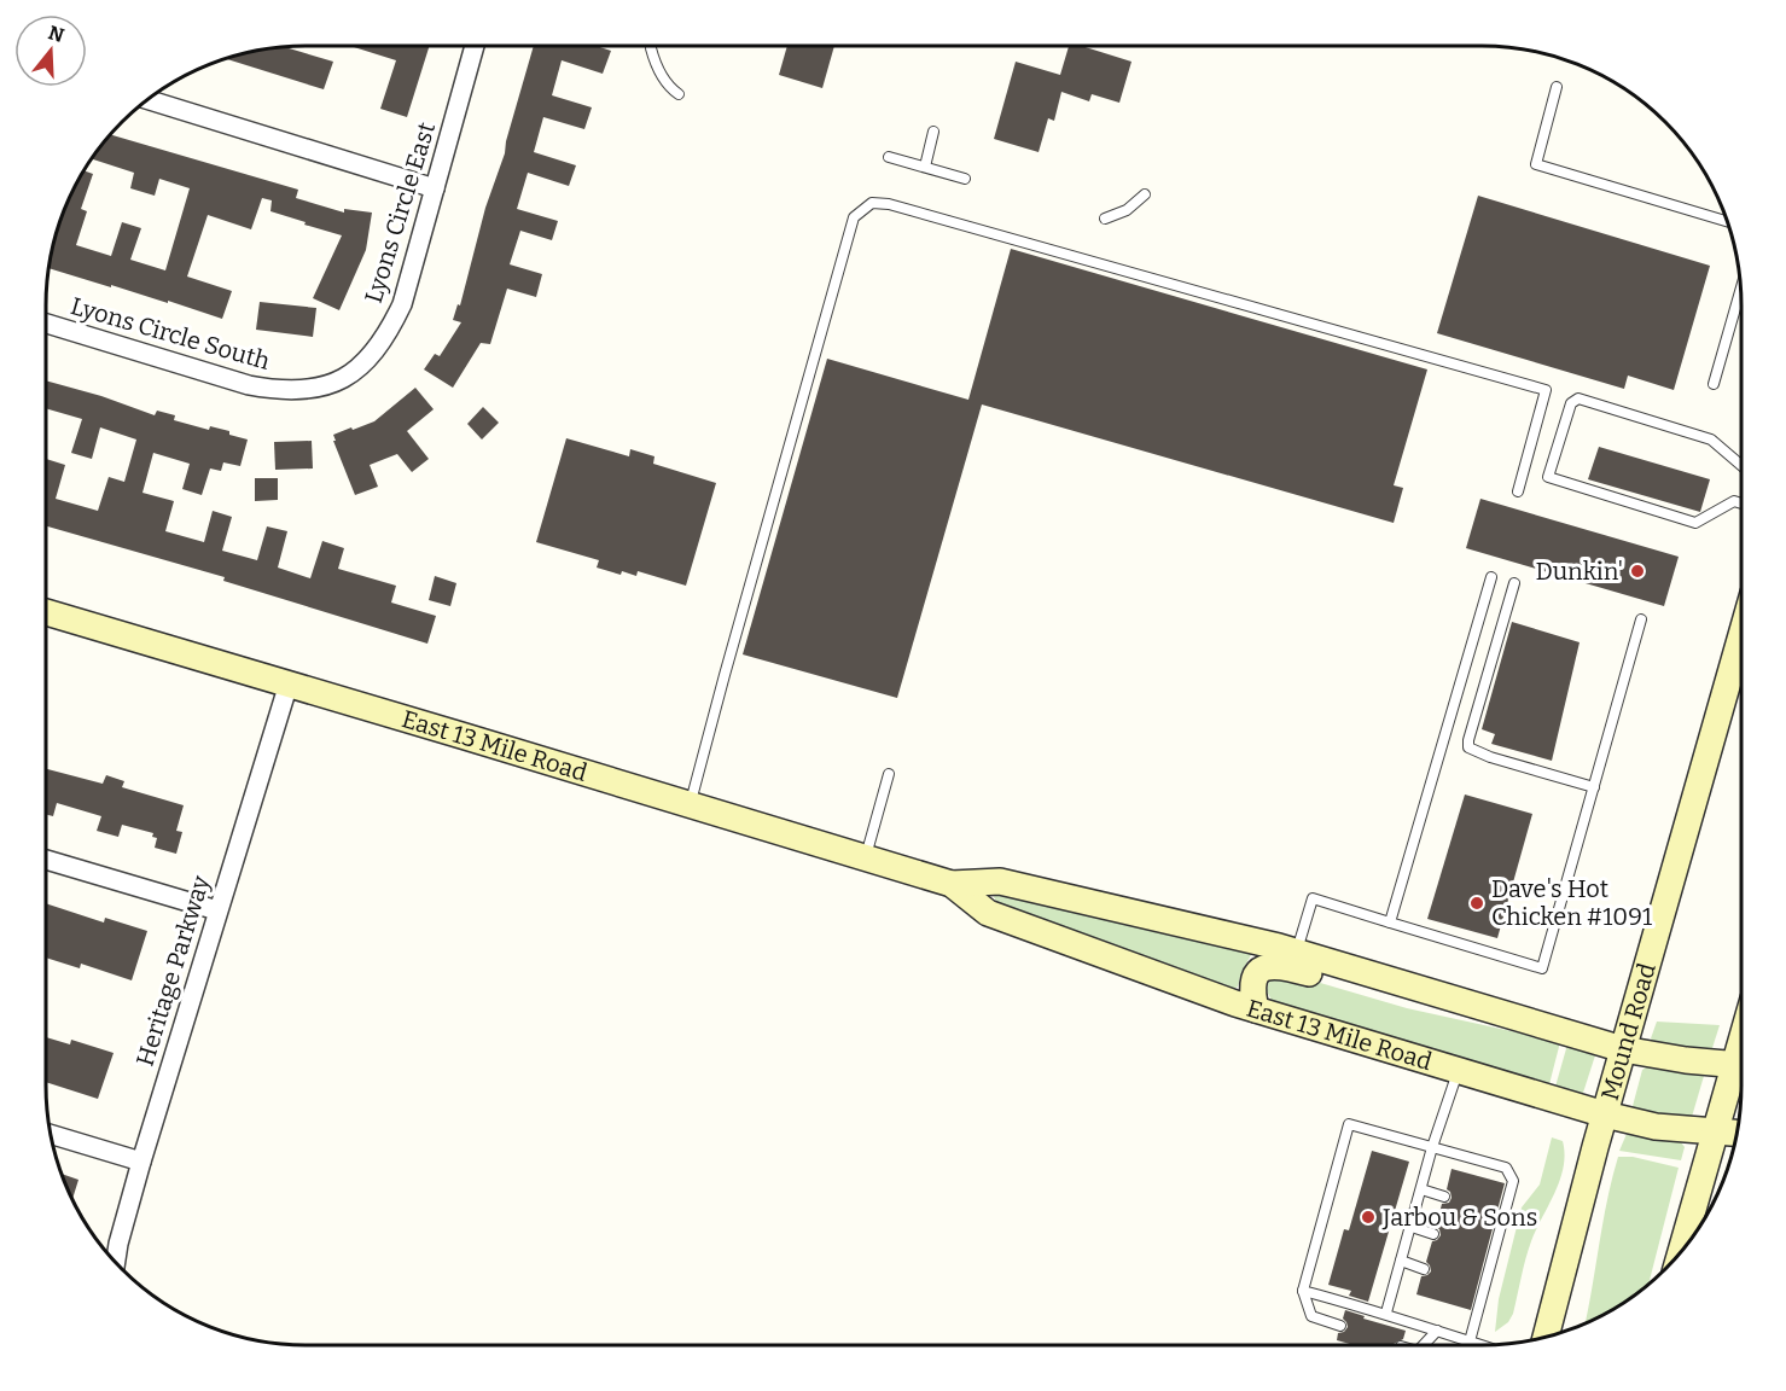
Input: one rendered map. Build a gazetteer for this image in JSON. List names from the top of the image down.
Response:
{
  "streets": {
    "main road": ["East 13 Mile Road", "Mound Road"],
    "street": ["Lyons Circle East", "Lyons Circle South", "Heritage Parkway"]
  },
  "crossings": [
    ["Lyons Circle East", "Lyons Circle South"],
    ["East 13 Mile Road", "Heritage Parkway"],
    ["East 13 Mile Road", "Mound Road"]
  ],
  "places": ["Dunkin'", "Dave's Hot Chicken #1091", "Jarbou & Sons"],
  "north": "top"
}
